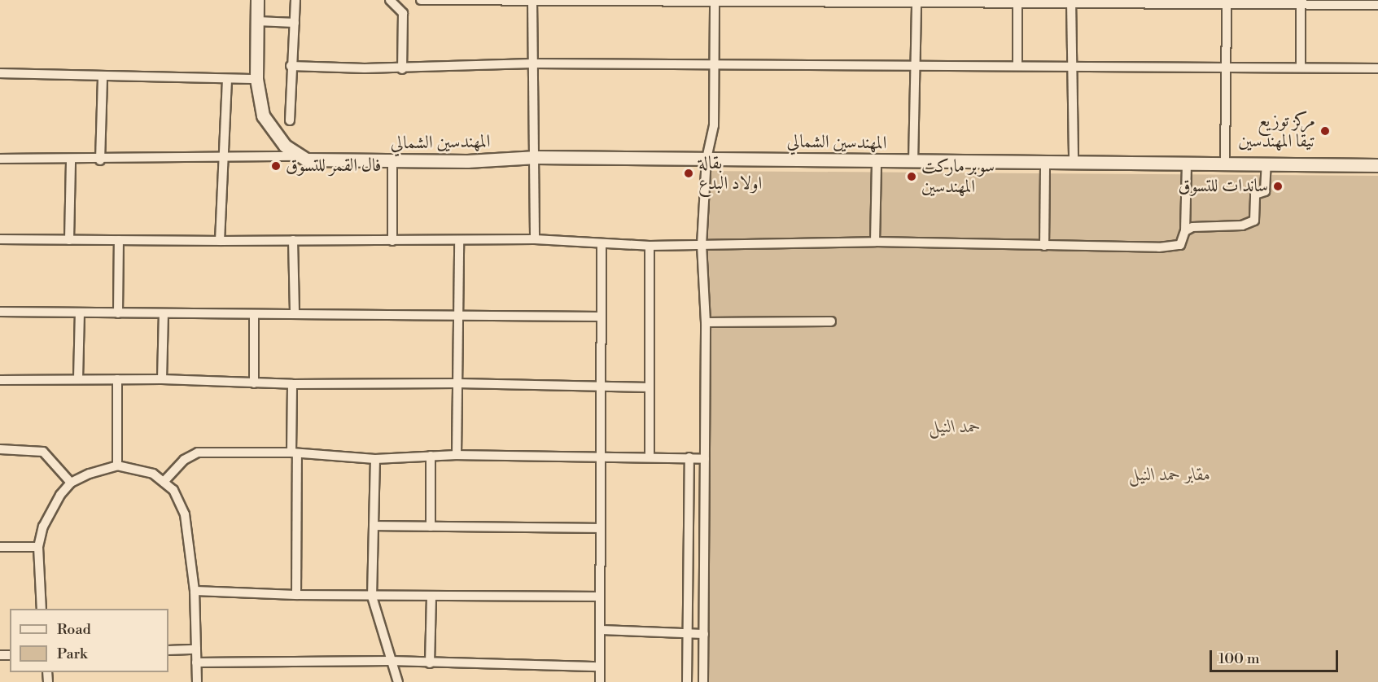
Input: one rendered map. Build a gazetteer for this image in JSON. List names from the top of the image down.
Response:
{
  "streets": {
    "main road": ["المهندسين الشمالي"]
  },
  "parks": ["حمد النيل", "مقابر حمد النيل"],
  "places": [
    "مركز توزيع تيقا المهندسين",
    "فال القمر للتسوق",
    "بقالة اولاد البدع",
    "سوبر ماركت المهندسين",
    "ساندات للتسوق"
  ],
  "legend": ["Road", "Park"],
  "scale_bar": "100 m"
}
